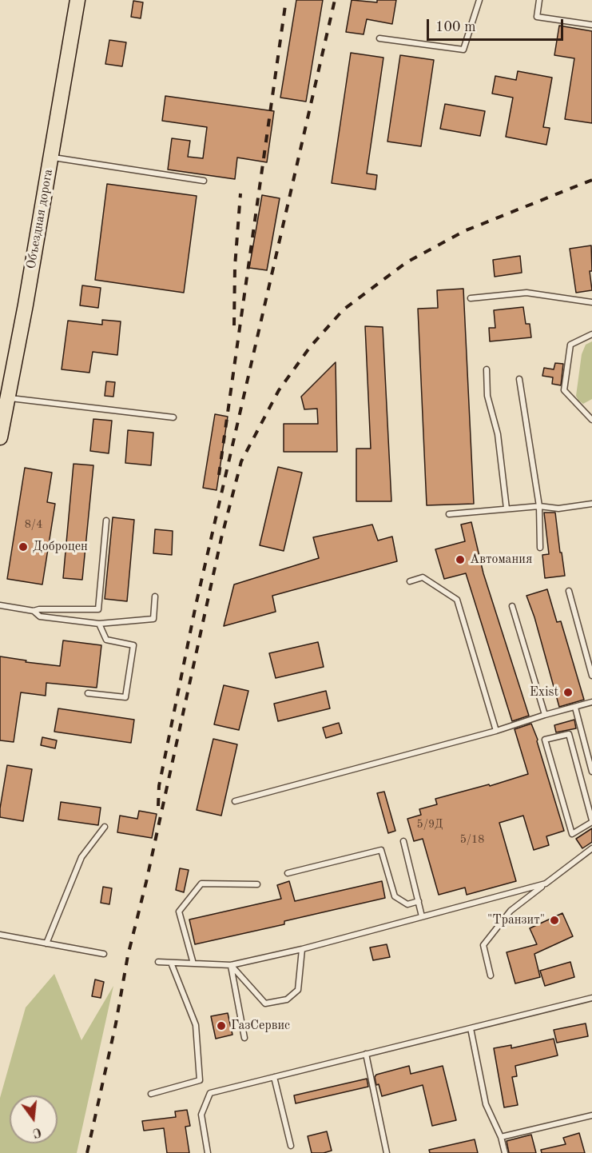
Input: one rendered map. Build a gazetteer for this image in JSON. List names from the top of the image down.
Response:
{
  "streets": {
    "main road": ["Объездная дорога"]
  },
  "places": [
    "Доброцен",
    "Автомания",
    "Exist",
    "\"Транзит\"",
    "ГазСервис"
  ],
  "house_numbers": ["8/4", "5/9Д", "5/18"],
  "scale_bar": "100 m",
  "north": "bottom"
}
